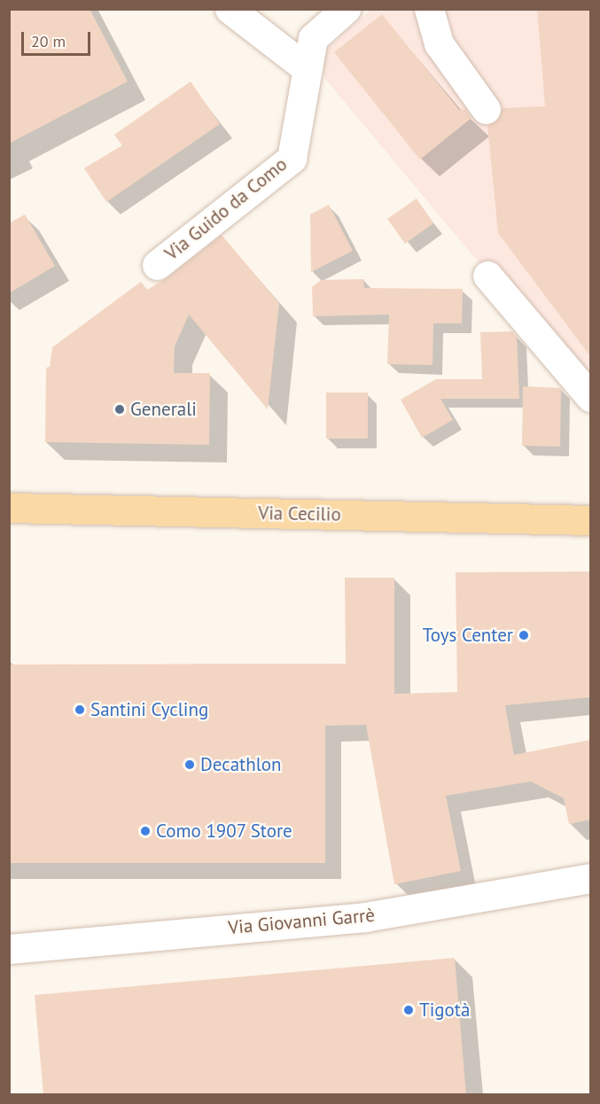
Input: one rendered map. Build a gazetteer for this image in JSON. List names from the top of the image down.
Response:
{
  "streets": {
    "main road": ["Via Cecilio"],
    "street": ["Via Guido da Como", "Via Giovanni Garrè"]
  },
  "places": [
    "Generali",
    "Toys Center",
    "Santini Cycling",
    "Decathlon",
    "Como 1907 Store",
    "Tigotà"
  ],
  "scale_bar": "20 m"
}
